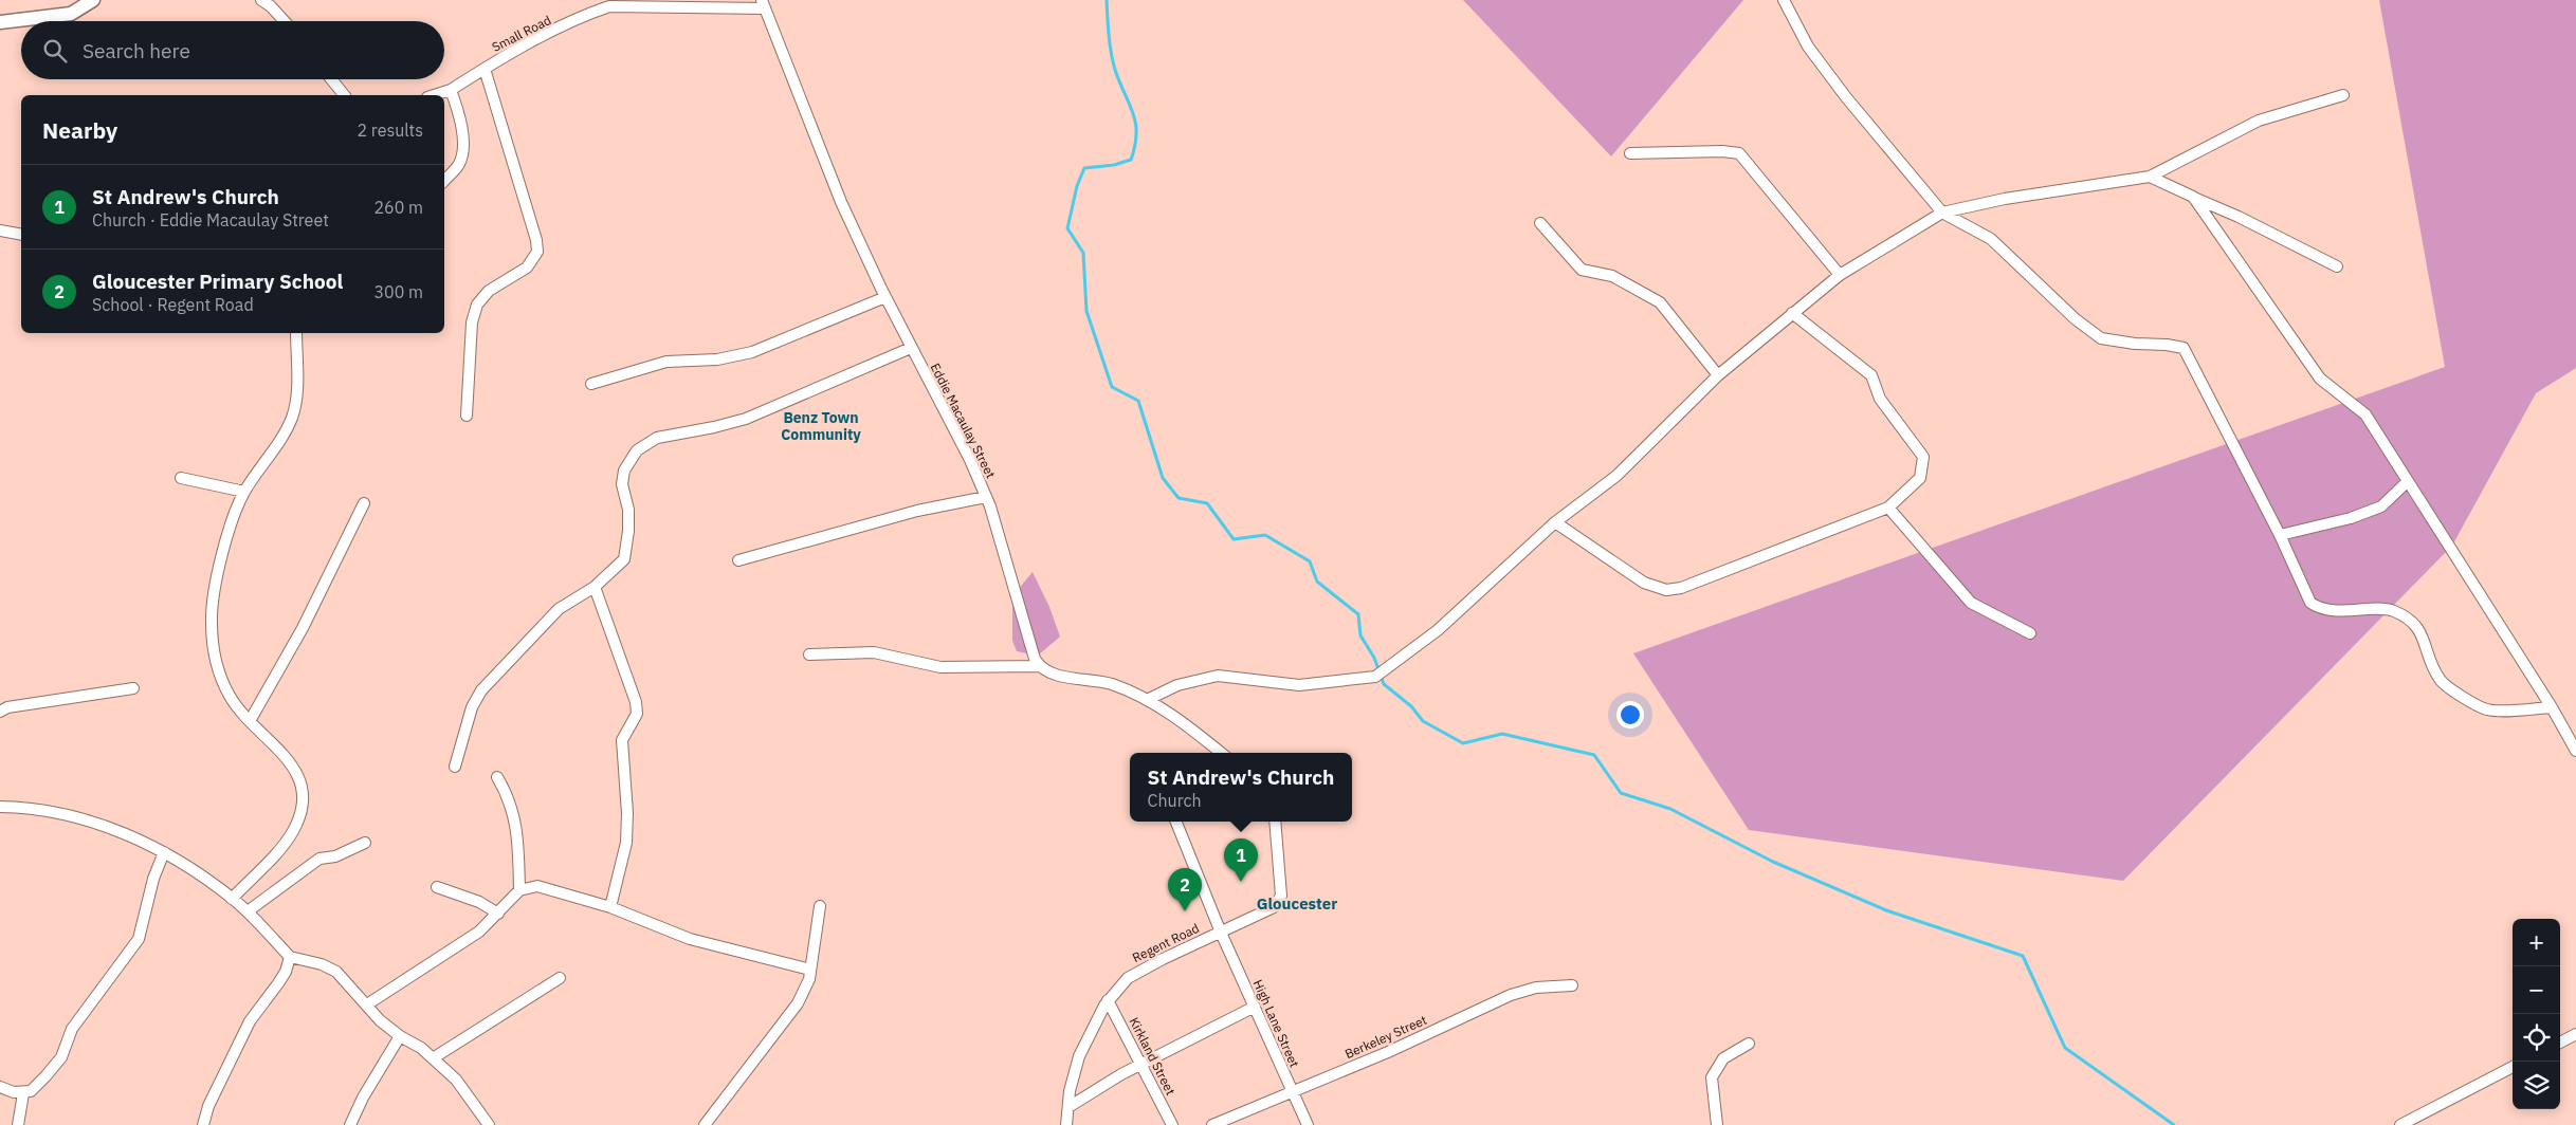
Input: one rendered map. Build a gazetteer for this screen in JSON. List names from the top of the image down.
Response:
{
  "streets": {
    "street": [
      "Small Road",
      "Eddie Macaulay Street",
      "Regent Road",
      "High Lane Street",
      "Berkeley Street",
      "Kirkland Street"
    ]
  },
  "crossings": [
    ["Small Road", "Eddie Macaulay Street"],
    ["Regent Road", "High Lane Street"],
    ["Regent Road", "Kirkland Street"],
    ["High Lane Street", "Berkeley Street"]
  ],
  "districts": ["Benz Town Community", "Gloucester"],
  "page": {
    "search": "Search here",
    "heading": ["Nearby", "2 results"],
    "list": [
      {
        "mark": "1",
        "name": "St Andrew's Church",
        "note": "Church · Eddie Macaulay Street",
        "value": "260 m"
      },
      {
        "mark": "2",
        "name": "Gloucester Primary School",
        "note": "School · Regent Road",
        "value": "300 m"
      }
    ],
    "popup": ["St Andrew's Church", "Church"],
    "pins": ["1", "2"],
    "map_buttons": ["+", "−"]
  }
}
